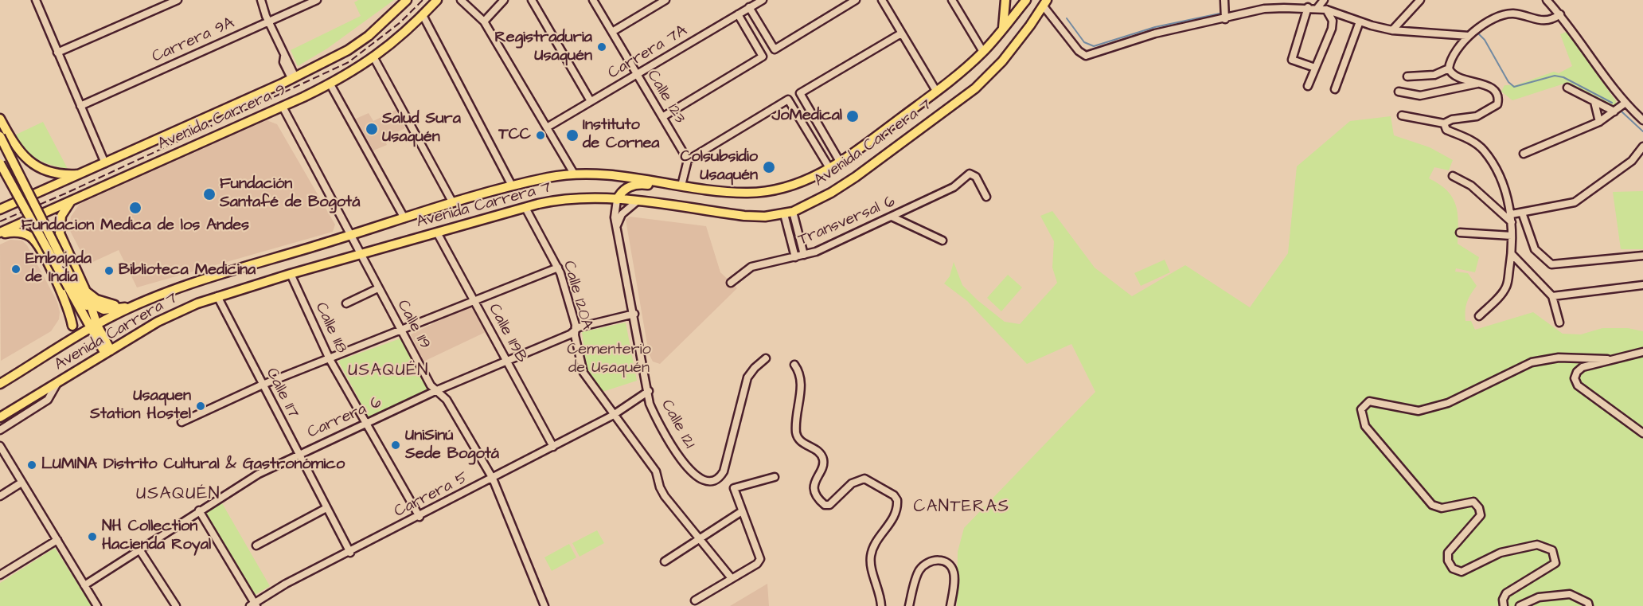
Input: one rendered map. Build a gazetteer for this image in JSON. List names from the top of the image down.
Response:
{
  "streets": {
    "main road": ["Avenida Carrera 9", "Avenida Carrera 7"],
    "street": [
      "Carrera 9A",
      "Carrera 7A",
      "Calle 123",
      "Transversal 6",
      "Calle 120A",
      "Calle 119",
      "Calle 118",
      "Calle 119B",
      "Calle 117",
      "Carrera 6",
      "Calle 121",
      "Carrera 5"
    ]
  },
  "crossings": [
    ["Carrera 7A", "Calle 123"],
    ["Avenida Carrera 9", "Calle 119"],
    ["Avenida Carrera 7", "Calle 120A"],
    ["Avenida Carrera 7", "Calle 119"],
    ["Avenida Carrera 7", "Calle 118"],
    ["Avenida Carrera 7", "Calle 119B"],
    ["Avenida Carrera 7", "Calle 117"],
    ["Avenida Carrera 7", "Calle 121"],
    ["Calle 120A", "Carrera 6"],
    ["Calle 120A", "Carrera 5"],
    ["Calle 119", "Carrera 6"],
    ["Calle 119", "Carrera 5"],
    ["Calle 118", "Carrera 6"],
    ["Calle 118", "Carrera 5"],
    ["Calle 119B", "Carrera 6"],
    ["Calle 119B", "Carrera 5"],
    ["Calle 117", "Carrera 6"],
    ["Calle 117", "Carrera 5"],
    ["Carrera 6", "Calle 121"],
    ["Calle 121", "Carrera 5"]
  ],
  "districts": ["USAQUÉN", "USAQUÉN", "CANTERAS"],
  "parks": ["Cementerio de Usaquén"],
  "places": [
    "Registraduria Usaquén",
    "JoMedical",
    "Salud Sura Usaquén",
    "TCC",
    "Instituto de Cornea",
    "Colsubsidio Usaquén",
    "Fundación Santafé de Bogotá",
    "Fundacion Medica de los Andes",
    "Embajada de India",
    "Biblioteca Medicina",
    "Usaquen Station Hostel",
    "UniSinú Sede Bogotá",
    "LUMINA Distrito Cultural & Gastronómico",
    "NH Collection Hacienda Royal"
  ]
}
